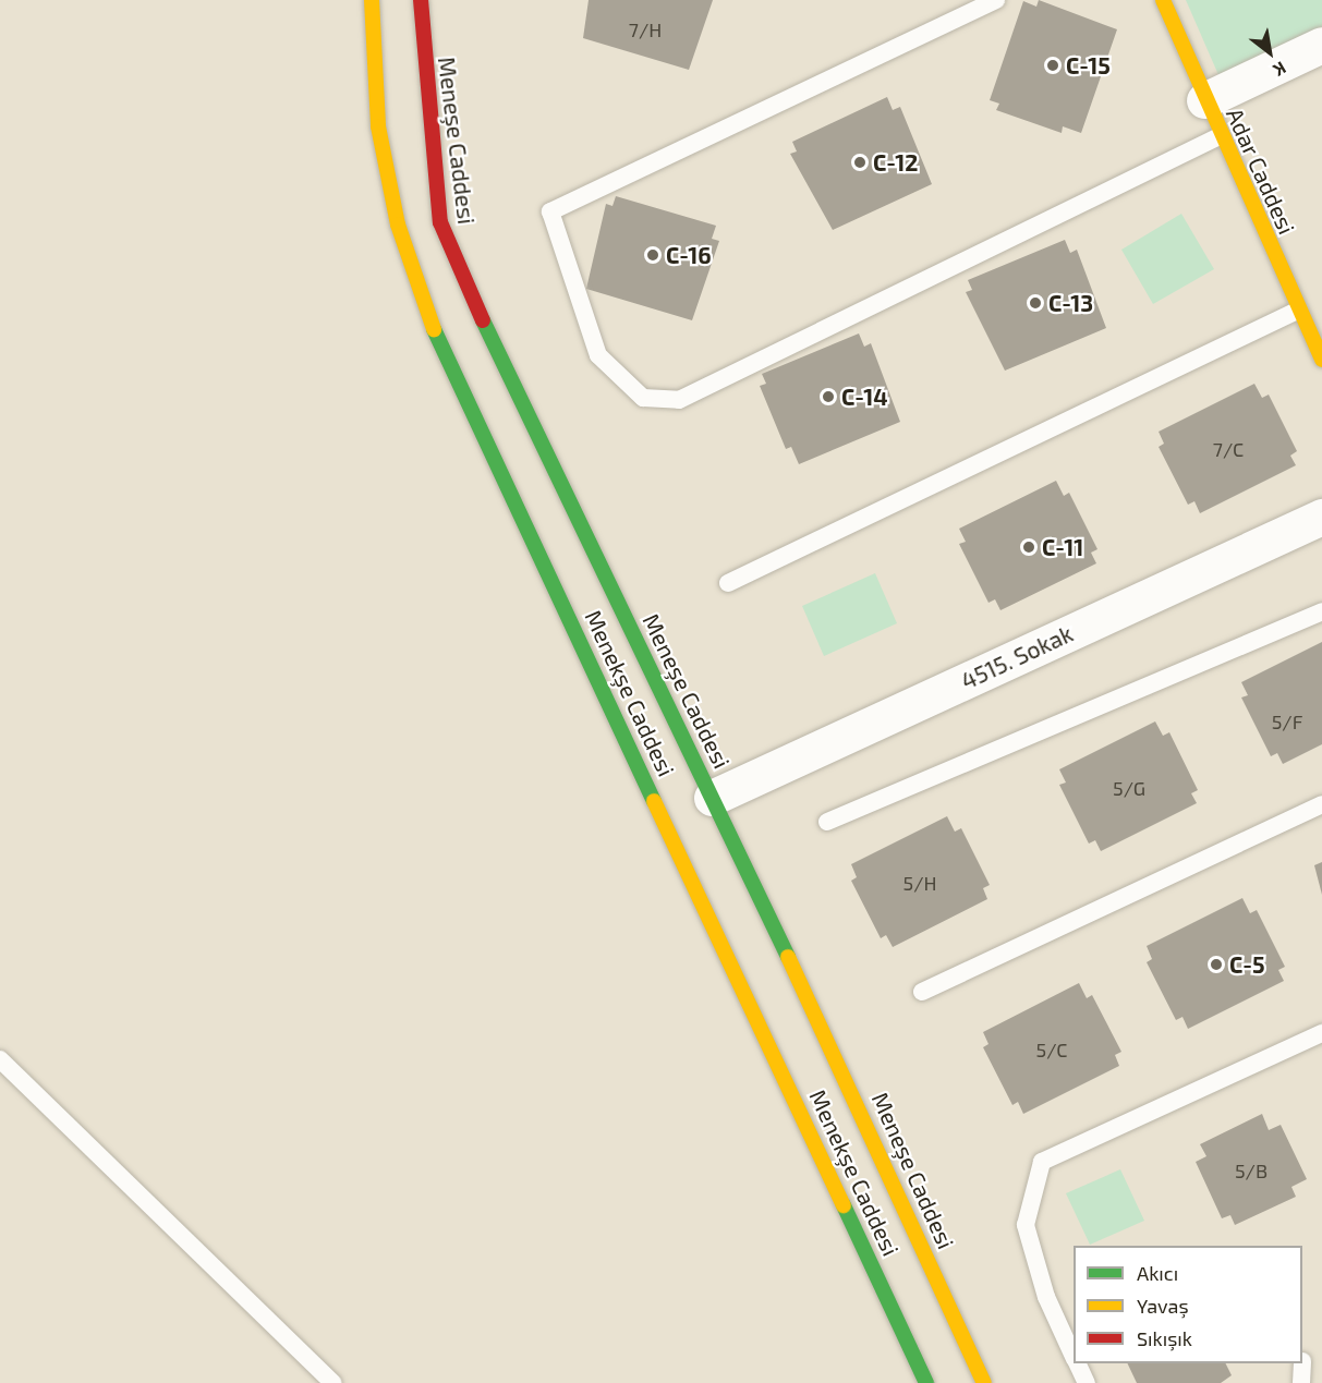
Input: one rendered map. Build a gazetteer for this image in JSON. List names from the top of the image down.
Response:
{
  "streets": {
    "street": [
      "Meneşe Caddesi",
      "Adar Caddesi",
      "4515. Sokak",
      "Menekşe Caddesi"
    ]
  },
  "crossings": [
    ["Meneşe Caddesi", "4515. Sokak"]
  ],
  "places": [
    "C-15",
    "C-12",
    "C-16",
    "C-13",
    "C-14",
    "C-11",
    "C-5"
  ],
  "house_numbers": [
    "7/H",
    "7/C",
    "5/F",
    "5/G",
    "5/H",
    "5/C",
    "5/B"
  ],
  "legend": ["Akıcı", "Yavaş", "Sıkışık"],
  "north": "bottom right"
}
